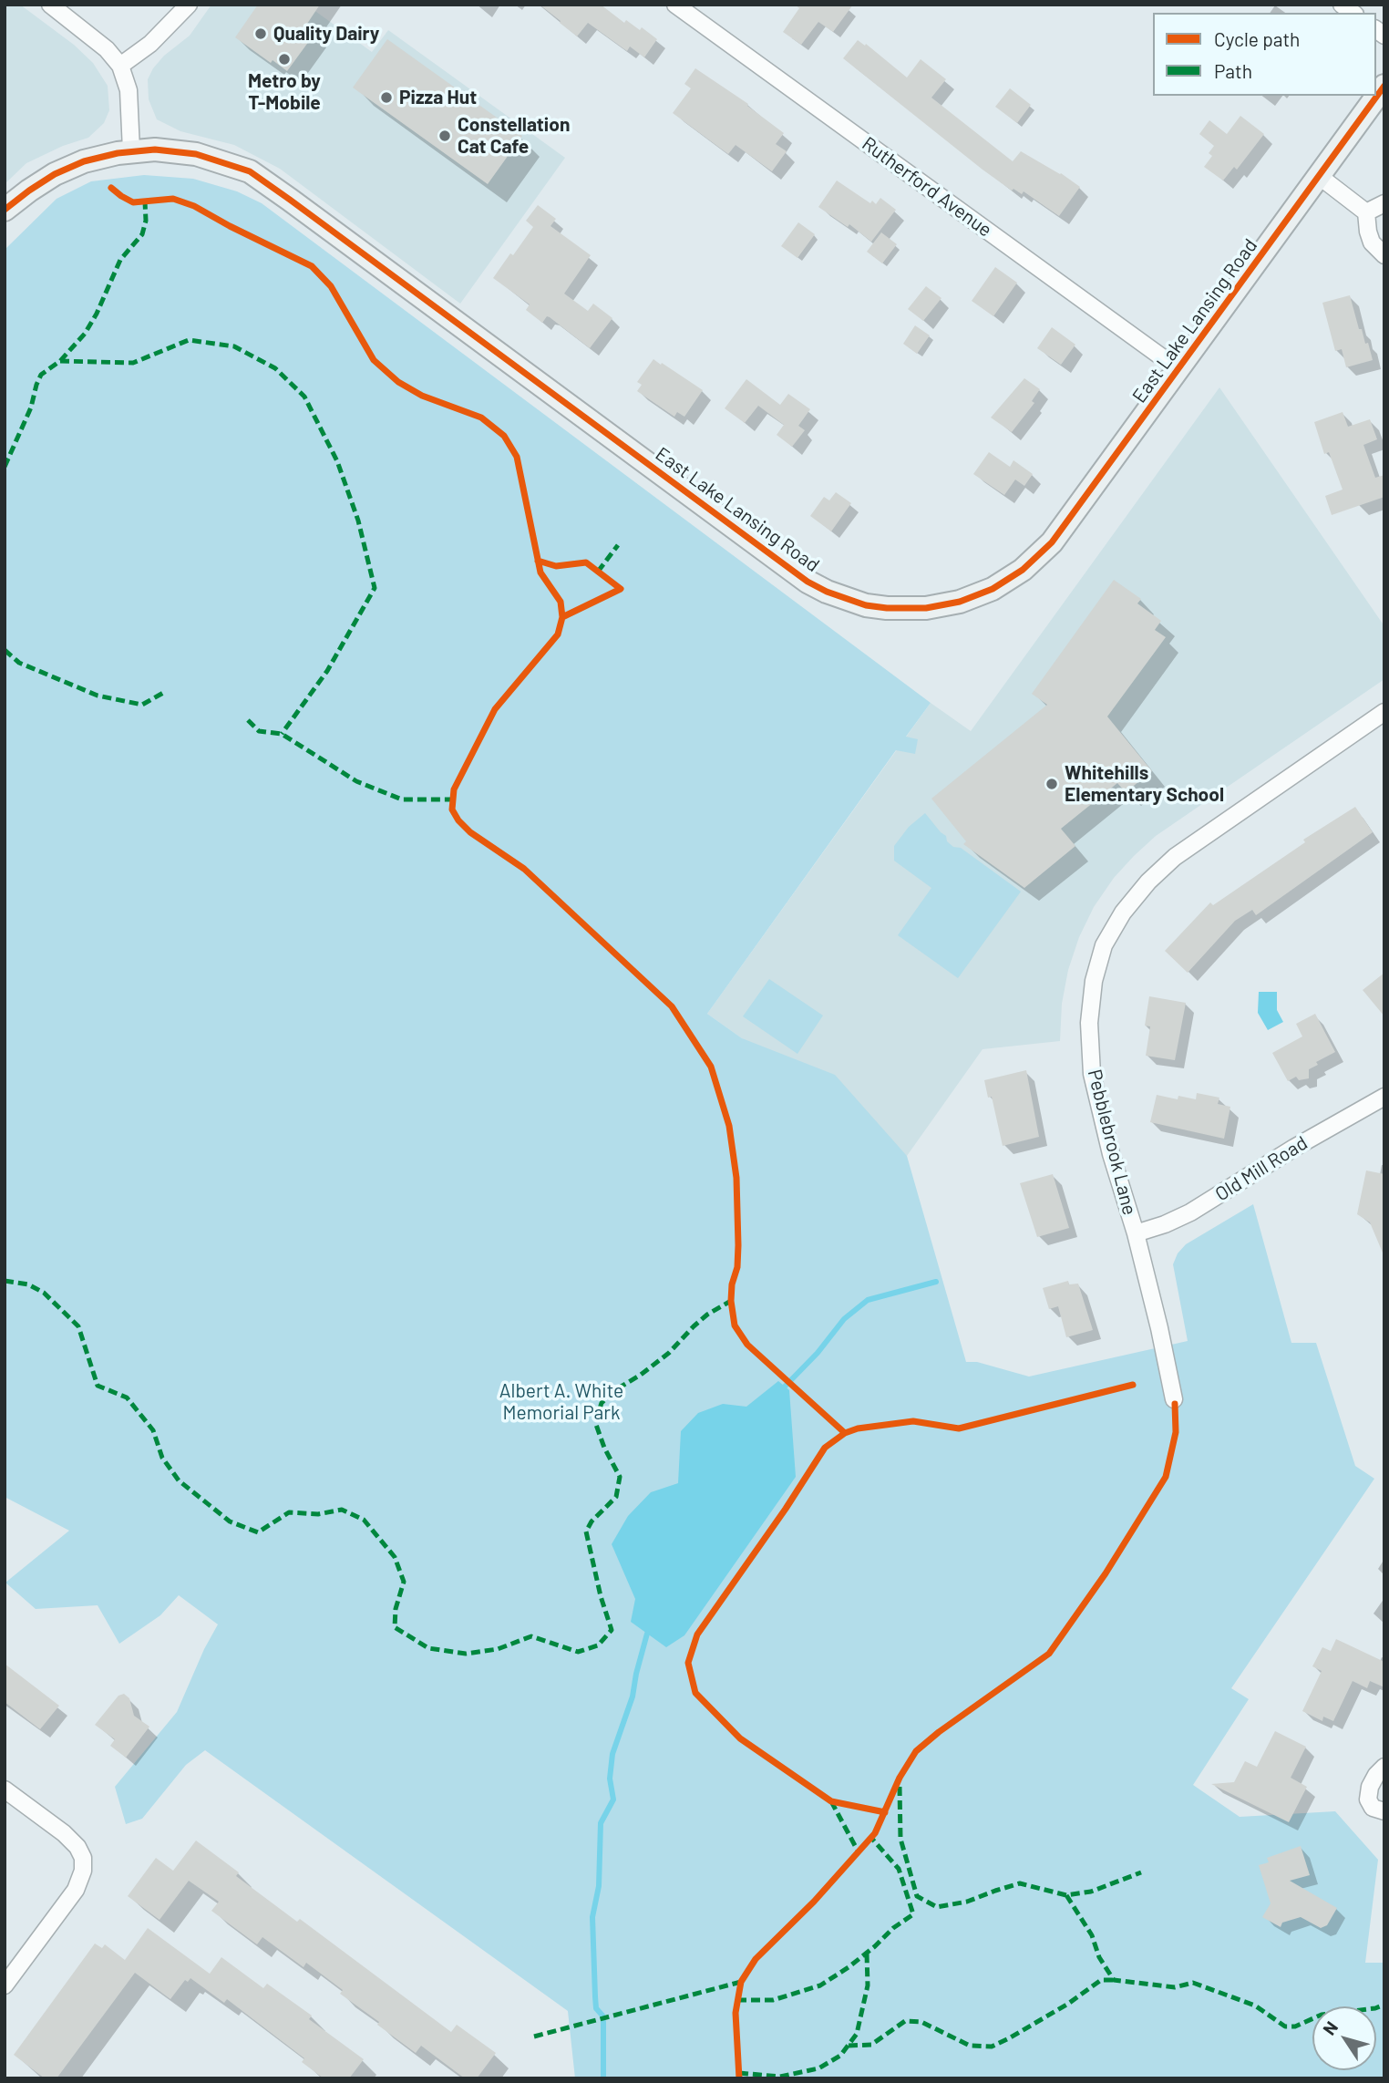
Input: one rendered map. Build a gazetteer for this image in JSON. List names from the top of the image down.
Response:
{
  "streets": {
    "main road": ["East Lake Lansing Road"],
    "street": ["Rutherford Avenue", "Pebblebrook Lane", "Old Mill Road"]
  },
  "crossings": [
    ["Rutherford Avenue", "East Lake Lansing Road"],
    ["Pebblebrook Lane", "Old Mill Road"]
  ],
  "parks": ["Albert A. White Memorial Park"],
  "places": [
    "Quality Dairy",
    "Metro by T-Mobile",
    "Pizza Hut",
    "Constellation Cat Cafe",
    "Whitehills Elementary School"
  ],
  "legend": ["Cycle path", "Path"],
  "north": "top left"
}
